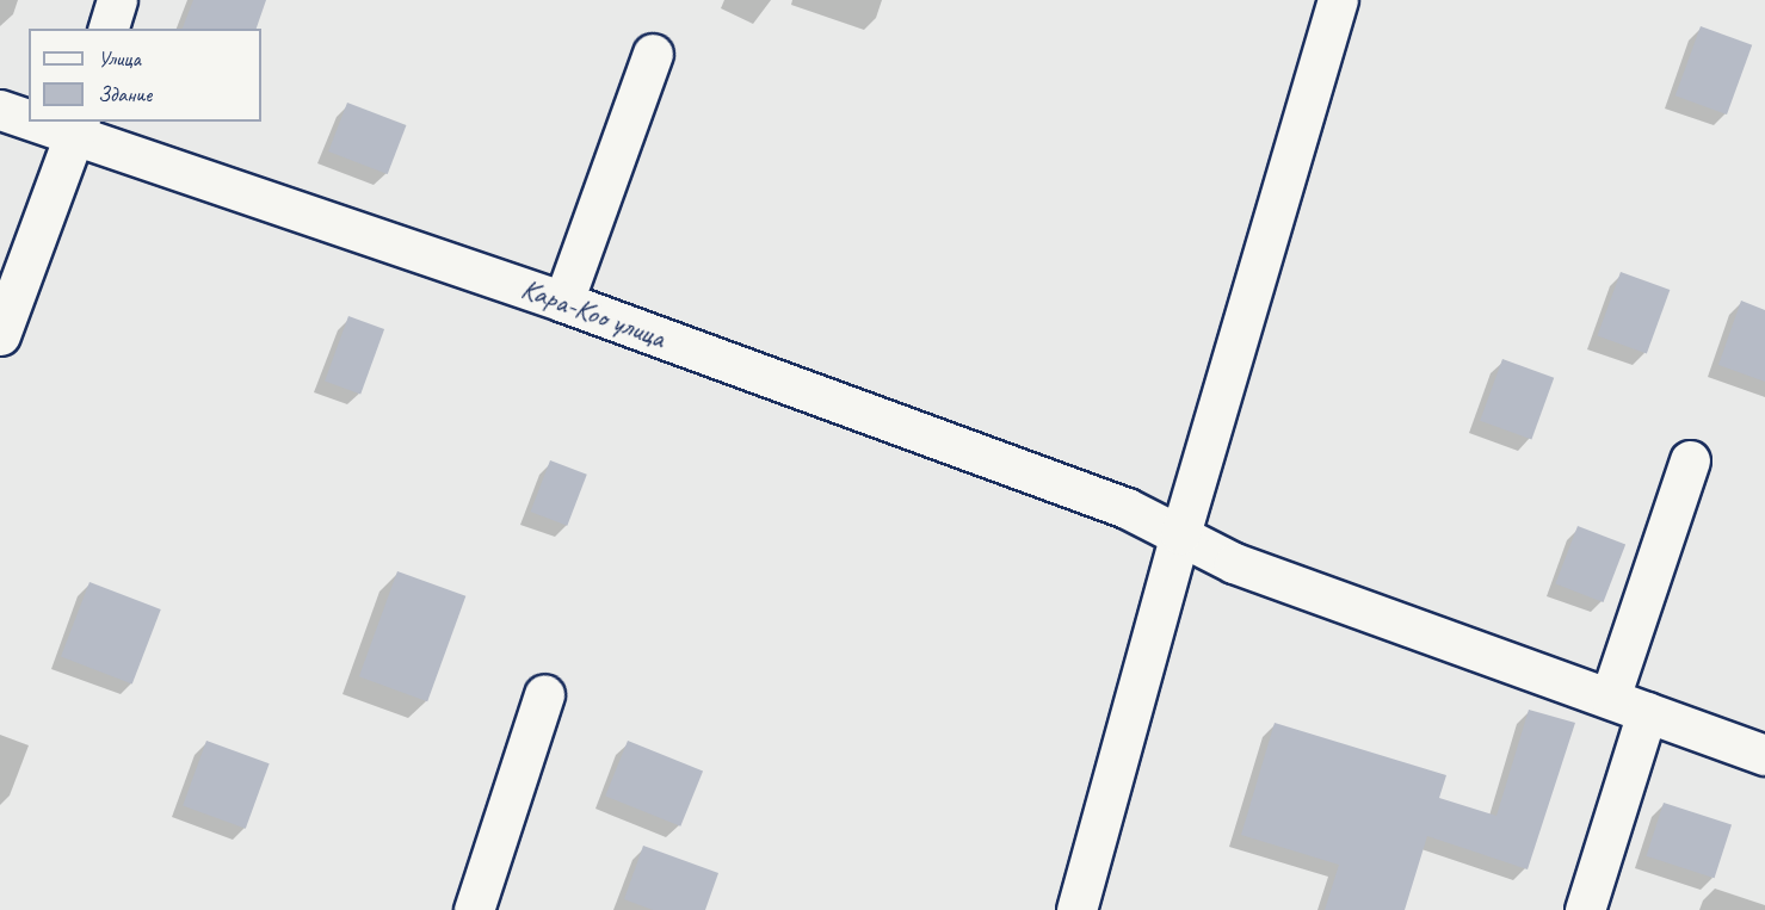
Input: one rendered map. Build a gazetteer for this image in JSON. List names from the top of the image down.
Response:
{
  "streets": {
    "street": ["Кара-Коо улица"]
  },
  "legend": ["Улица", "Здание"]
}
